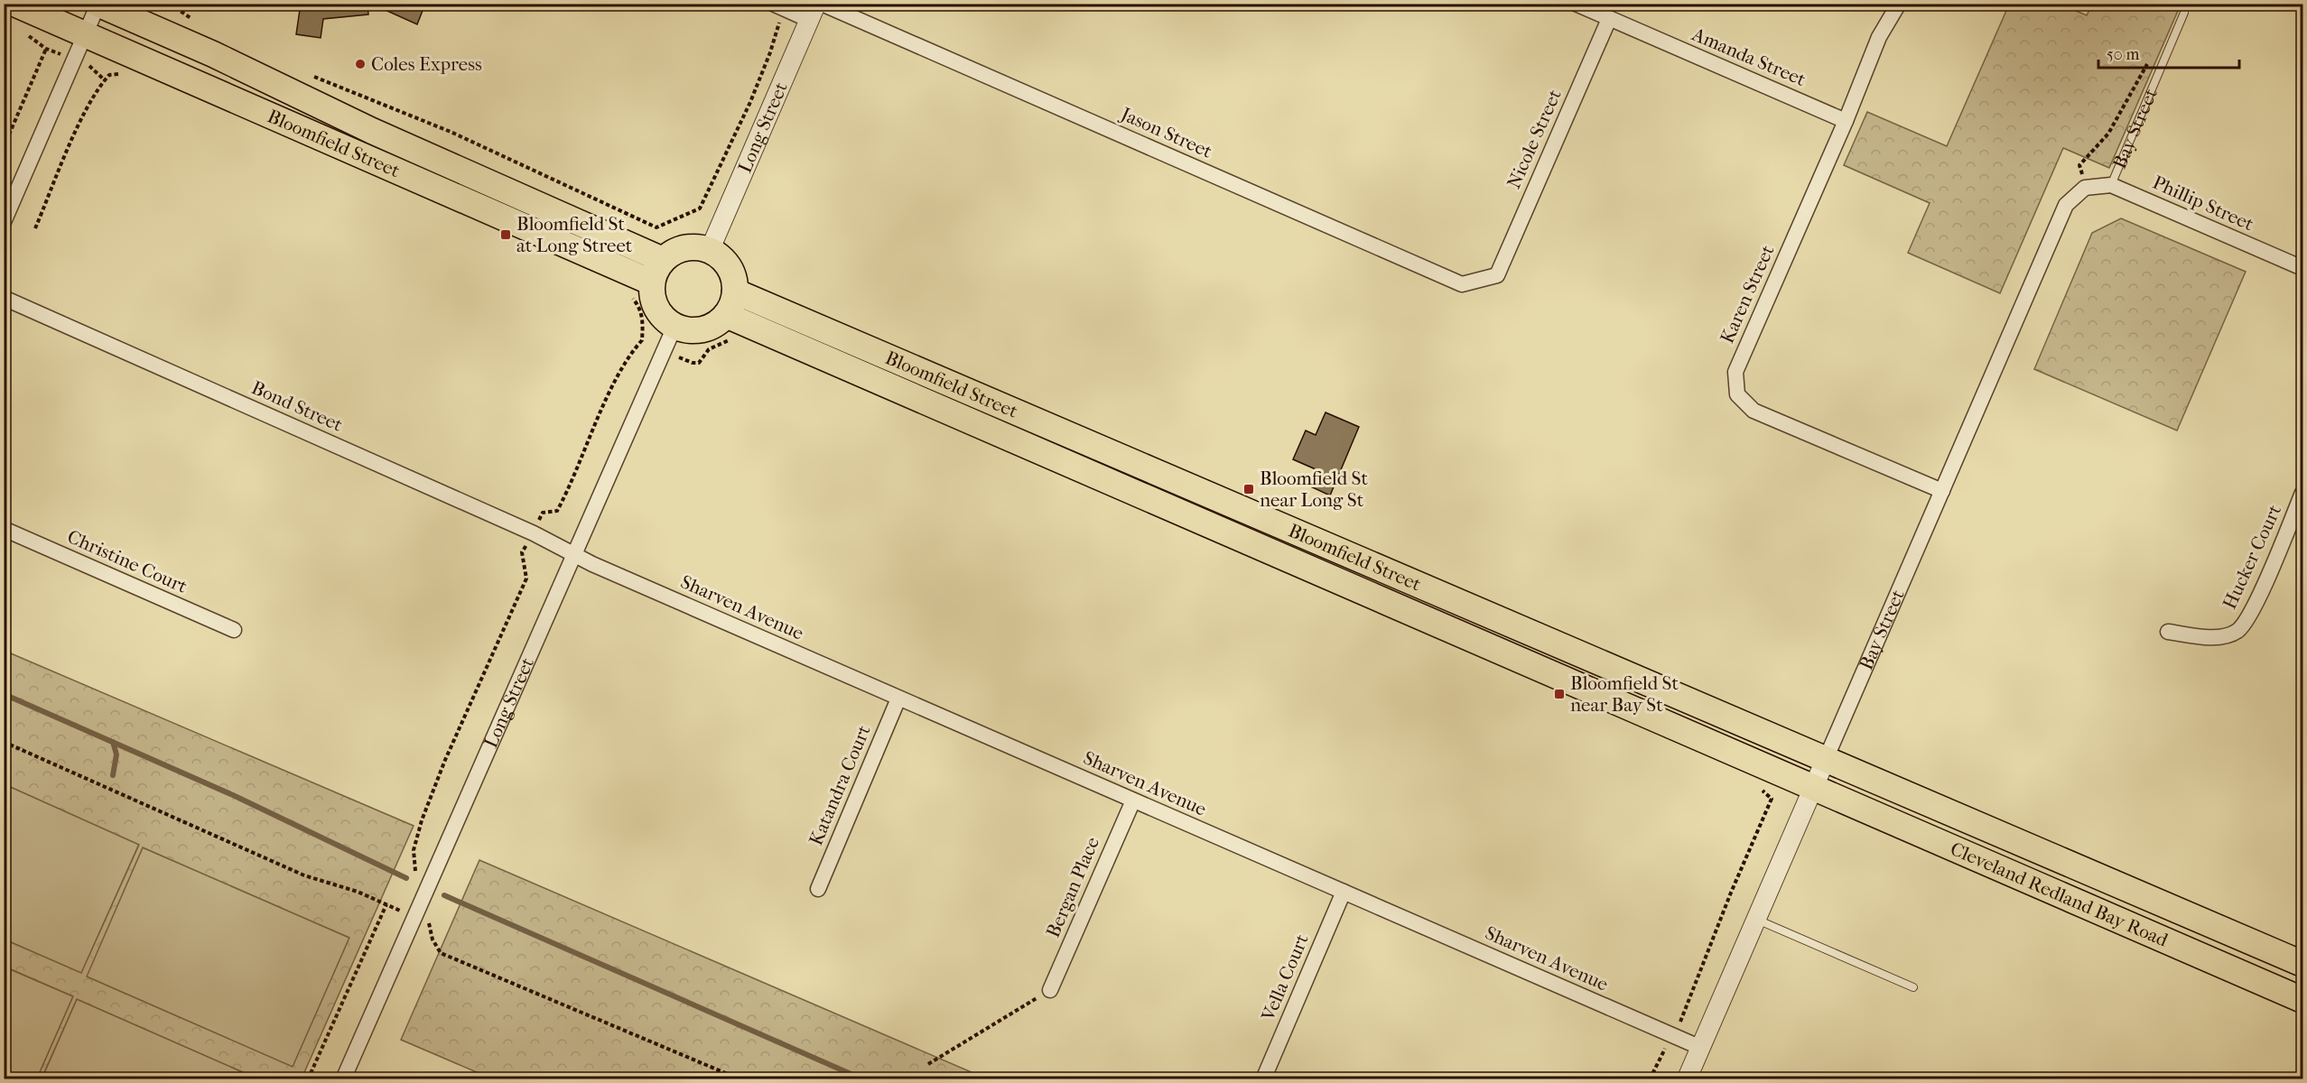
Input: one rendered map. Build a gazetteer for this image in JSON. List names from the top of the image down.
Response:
{
  "streets": {
    "highway": ["Bloomfield Street", "Cleveland Redland Bay Road"],
    "street": [
      "Amanda Street",
      "Long Street",
      "Bay Street",
      "Jason Street",
      "Nicole Street",
      "Phillip Street",
      "Karen Street",
      "Bond Street",
      "Hucker Court",
      "Christine Court",
      "Sharven Avenue",
      "Katandra Court",
      "Bergan Place",
      "Vella Court"
    ]
  },
  "crossings": [
    ["Amanda Street", "Nicole Street"],
    ["Amanda Street", "Karen Street"],
    ["Long Street", "Bloomfield Street"],
    ["Long Street", "Bond Street"],
    ["Long Street", "Sharven Avenue"],
    ["Bay Street", "Bloomfield Street"],
    ["Bay Street", "Phillip Street"],
    ["Bay Street", "Karen Street"],
    ["Bay Street", "Sharven Avenue"],
    ["Bay Street", "Cleveland Redland Bay Road"],
    ["Jason Street", "Nicole Street"],
    ["Bloomfield Street", "Cleveland Redland Bay Road"],
    ["Bond Street", "Sharven Avenue"],
    ["Sharven Avenue", "Katandra Court"],
    ["Sharven Avenue", "Bergan Place"],
    ["Sharven Avenue", "Vella Court"]
  ],
  "places": {
    "other": ["Coles Express"],
    "transit": ["Bloomfield St at Long Street", "Bloomfield St near Long St", "Bloomfield St near Bay St"]
  },
  "scale_bar": "50 m"
}
